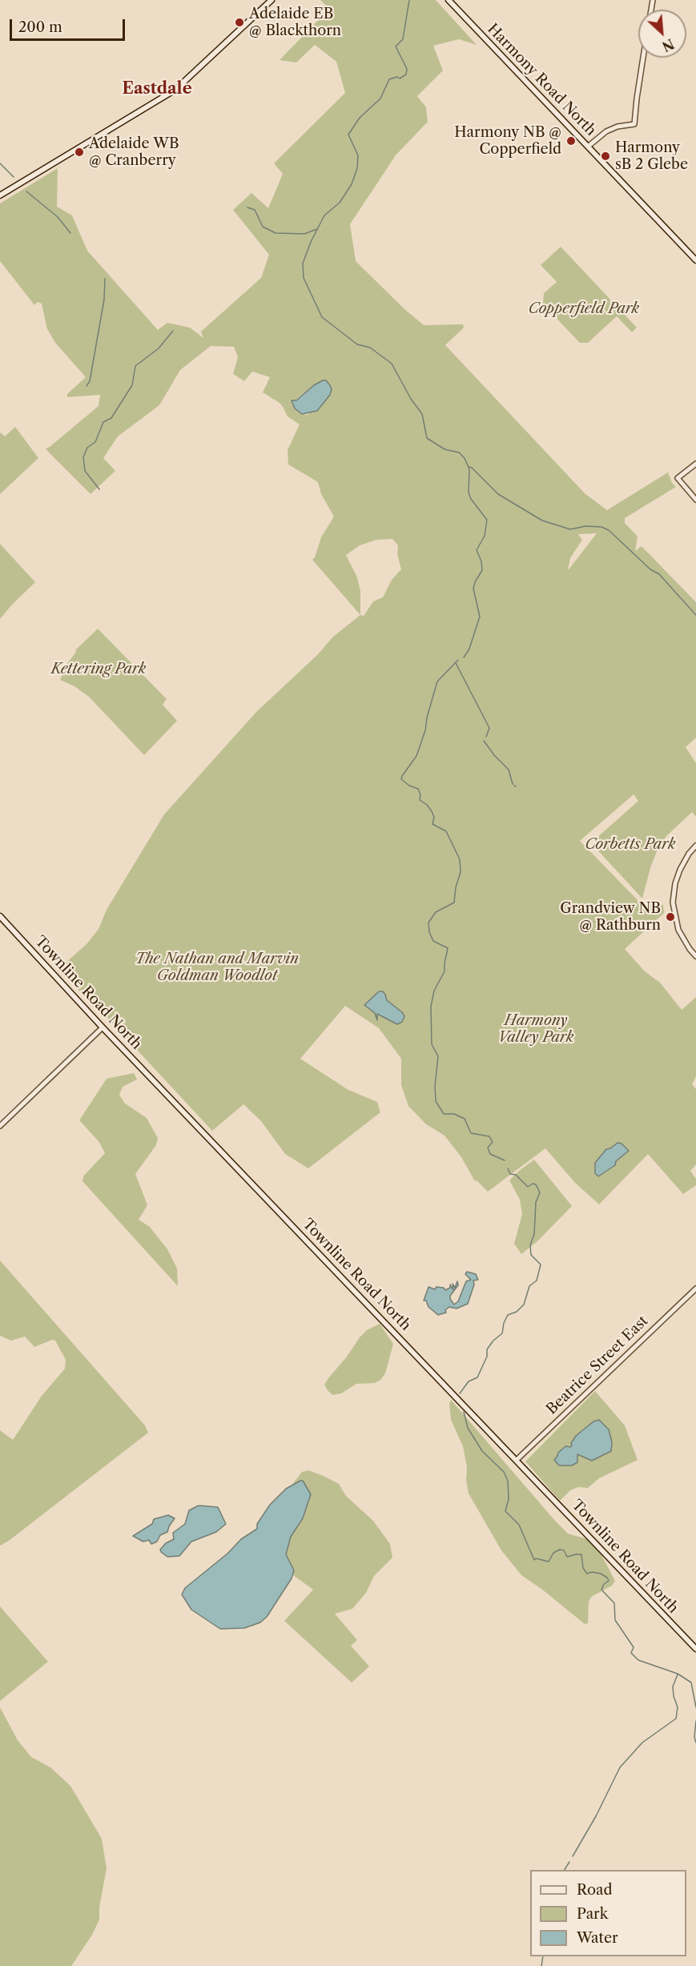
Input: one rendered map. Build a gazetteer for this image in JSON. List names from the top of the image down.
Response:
{
  "streets": {
    "main road": ["Harmony Road North", "Townline Road North"],
    "street": ["Beatrice Street East"]
  },
  "crossings": [
    ["Townline Road North", "Beatrice Street East"]
  ],
  "districts": ["Eastdale"],
  "parks": [
    "Copperfield Park",
    "Kettering Park",
    "Corbetts Park",
    "The Nathan and Marvin Goldman Woodlot",
    "Harmony Valley Park"
  ],
  "places": [
    "Adelaide EB @ Blackthorn",
    "Harmony NB @ Copperfield",
    "Adelaide WB @ Cranberry",
    "Harmony sB 2 Glebe",
    "Grandview NB @ Rathburn"
  ],
  "legend": ["Road", "Park", "Water"],
  "scale_bar": "200 m",
  "north": "bottom right"
}
